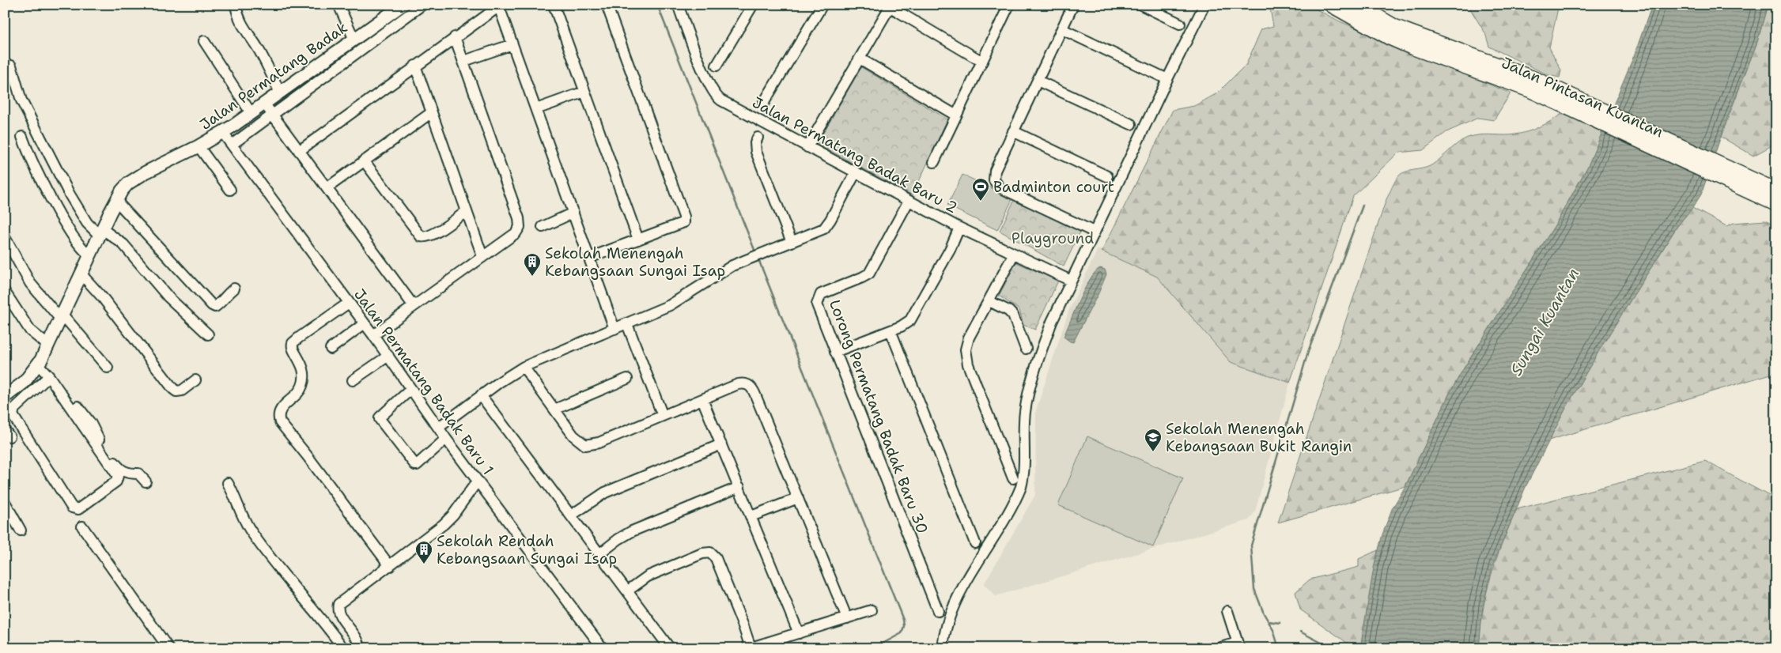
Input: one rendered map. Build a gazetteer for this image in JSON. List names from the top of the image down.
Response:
{
  "streets": {
    "highway": ["Jalan Pintasan Kuantan"],
    "main road": ["Jalan Permatang Badak"],
    "street": ["Jalan Permatang Badak Baru 2", "Jalan Permatang Badak Baru 1", "Lorong Permatang Badak Baru 30"]
  },
  "crossings": [
    ["Jalan Permatang Badak", "Jalan Permatang Badak Baru 1"],
    ["Jalan Permatang Badak Baru 2", "Lorong Permatang Badak Baru 30"]
  ],
  "water": ["Sungai Kuantan"],
  "parks": ["Playground"],
  "places": {
    "sports": ["Badminton court"],
    "building": ["Sekolah Menengah Kebangsaan Sungai Isap", "Sekolah Rendah Kebangsaan Sungai Isap"],
    "school or university": ["Sekolah Menengah Kebangsaan Bukit Rangin"]
  }
}
